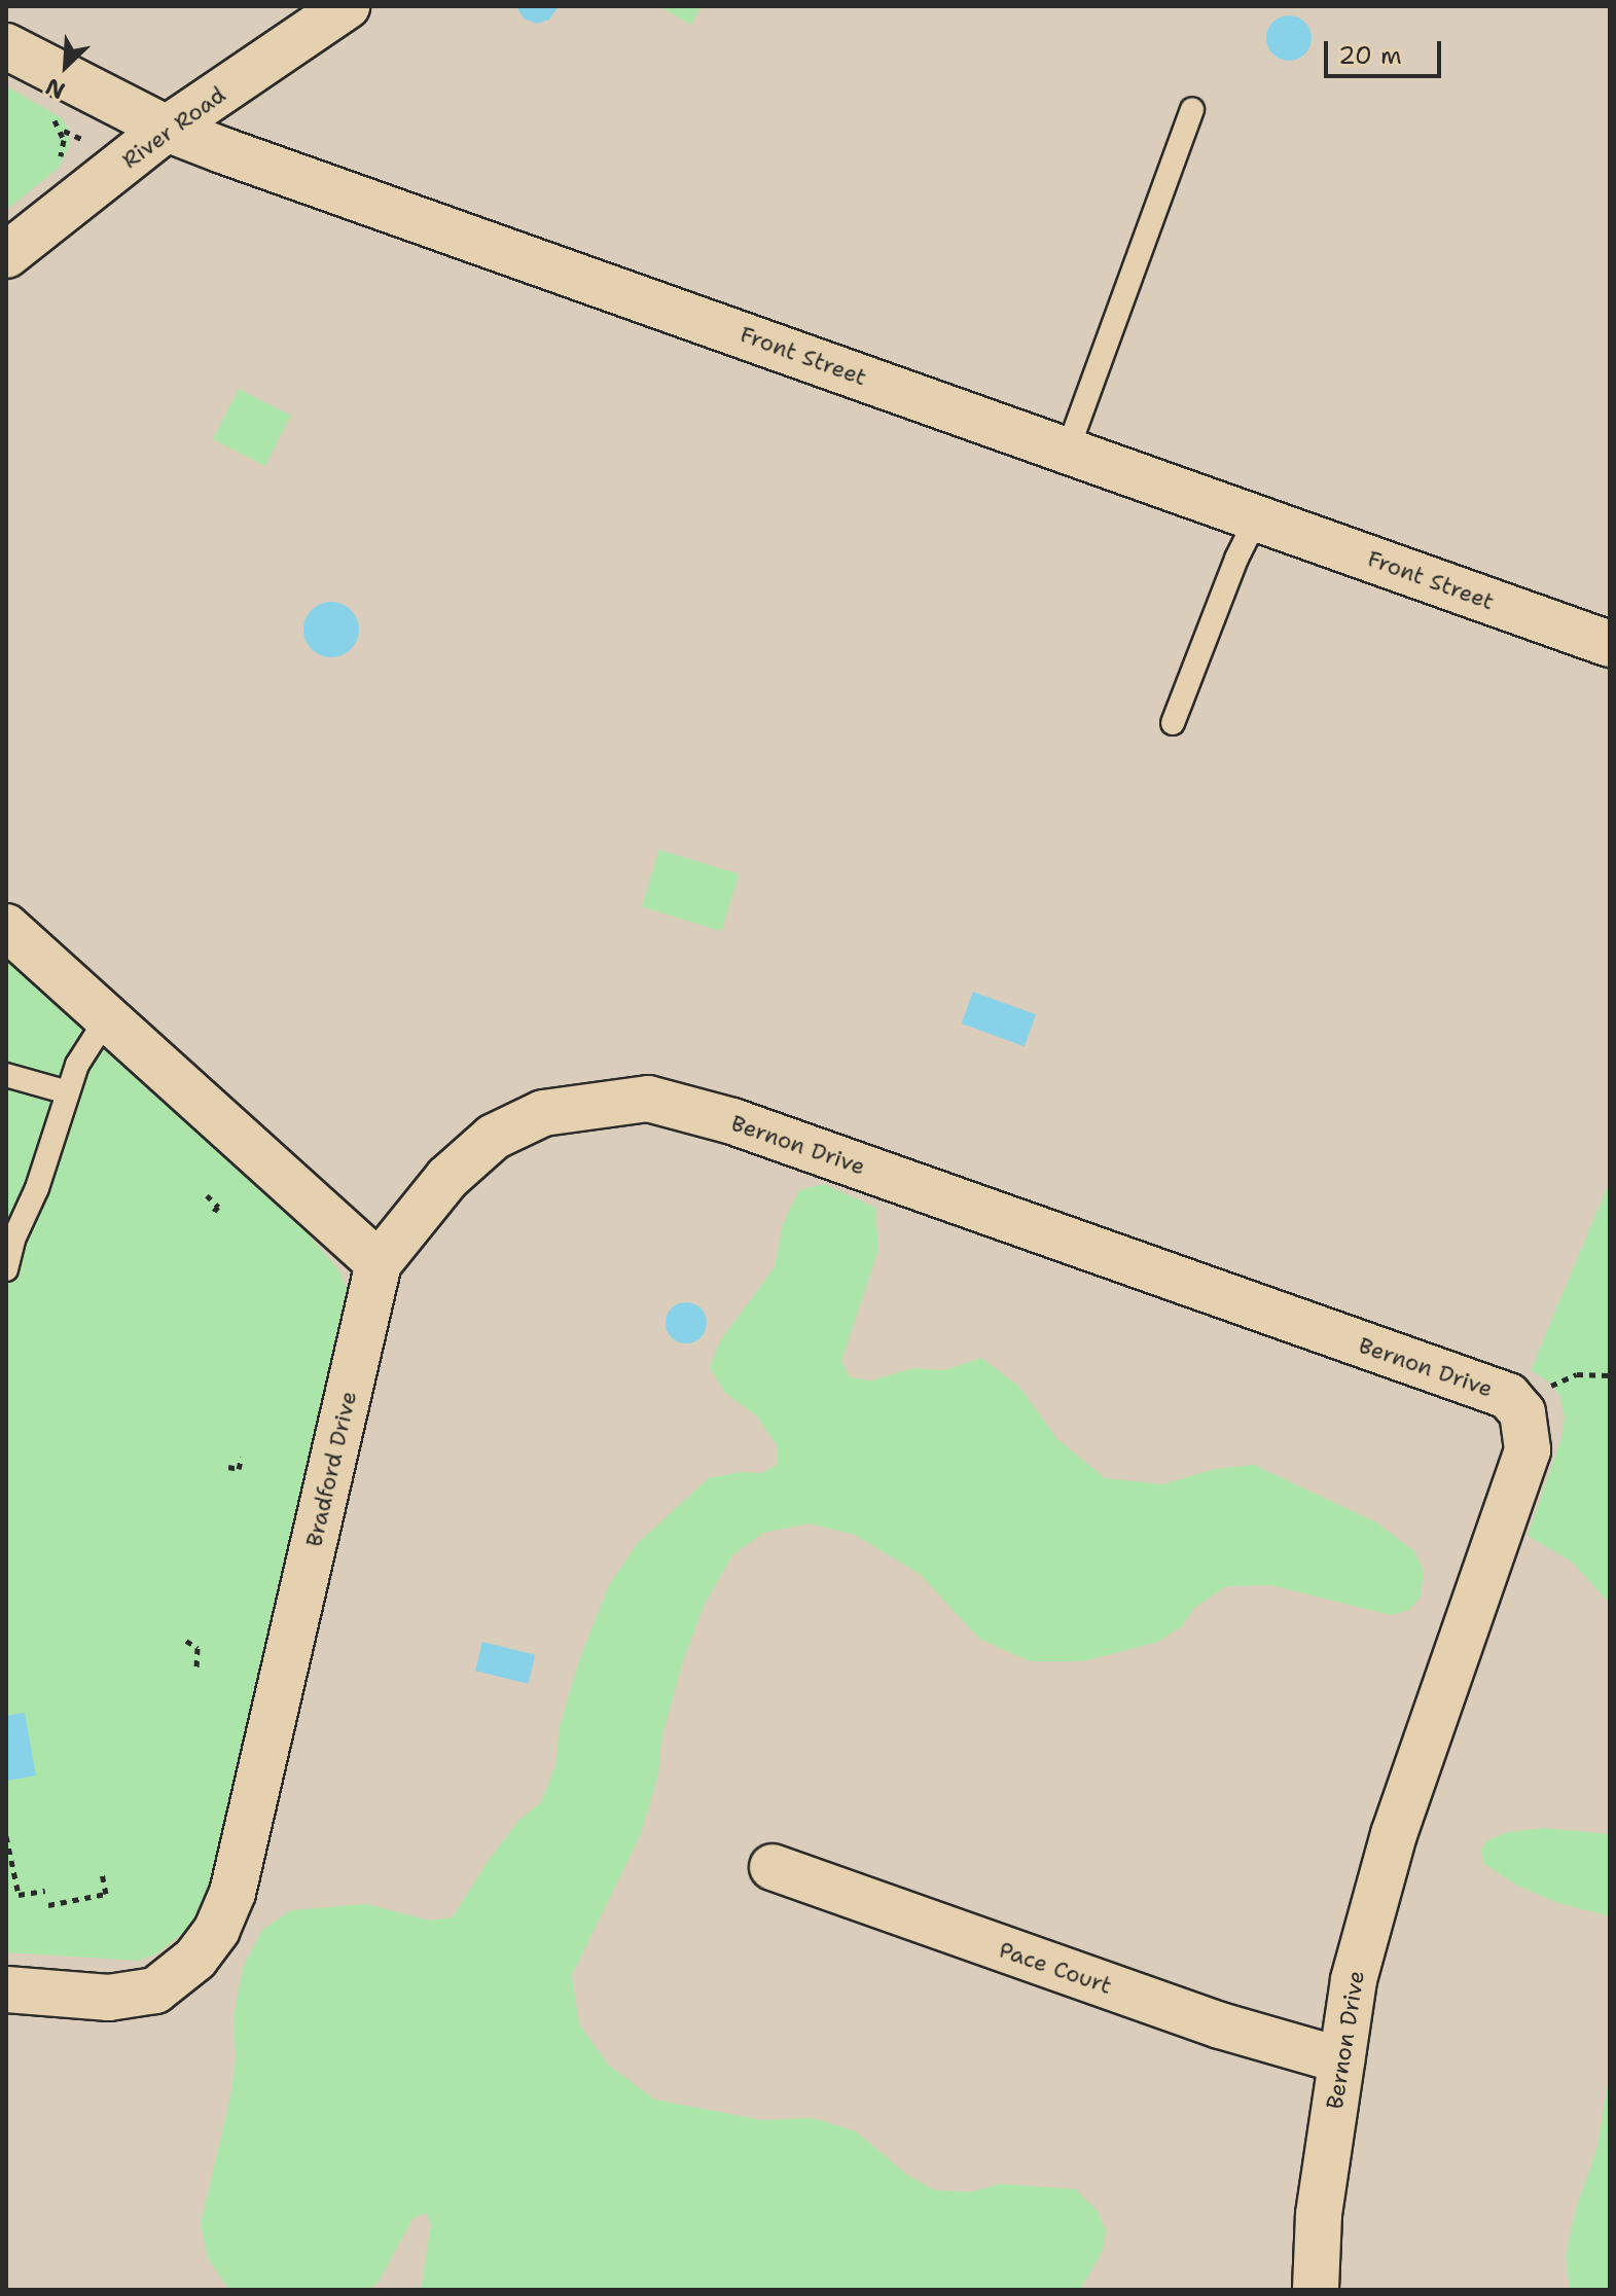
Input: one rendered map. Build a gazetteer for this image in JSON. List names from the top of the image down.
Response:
{
  "streets": {
    "street": [
      "River Road",
      "Front Street",
      "Bernon Drive",
      "Bradford Drive",
      "Pace Court"
    ]
  },
  "crossings": [
    ["River Road", "Front Street"],
    ["Bernon Drive", "Bradford Drive"],
    ["Bernon Drive", "Pace Court"]
  ],
  "scale_bar": "20 m",
  "north": "bottom left"
}
